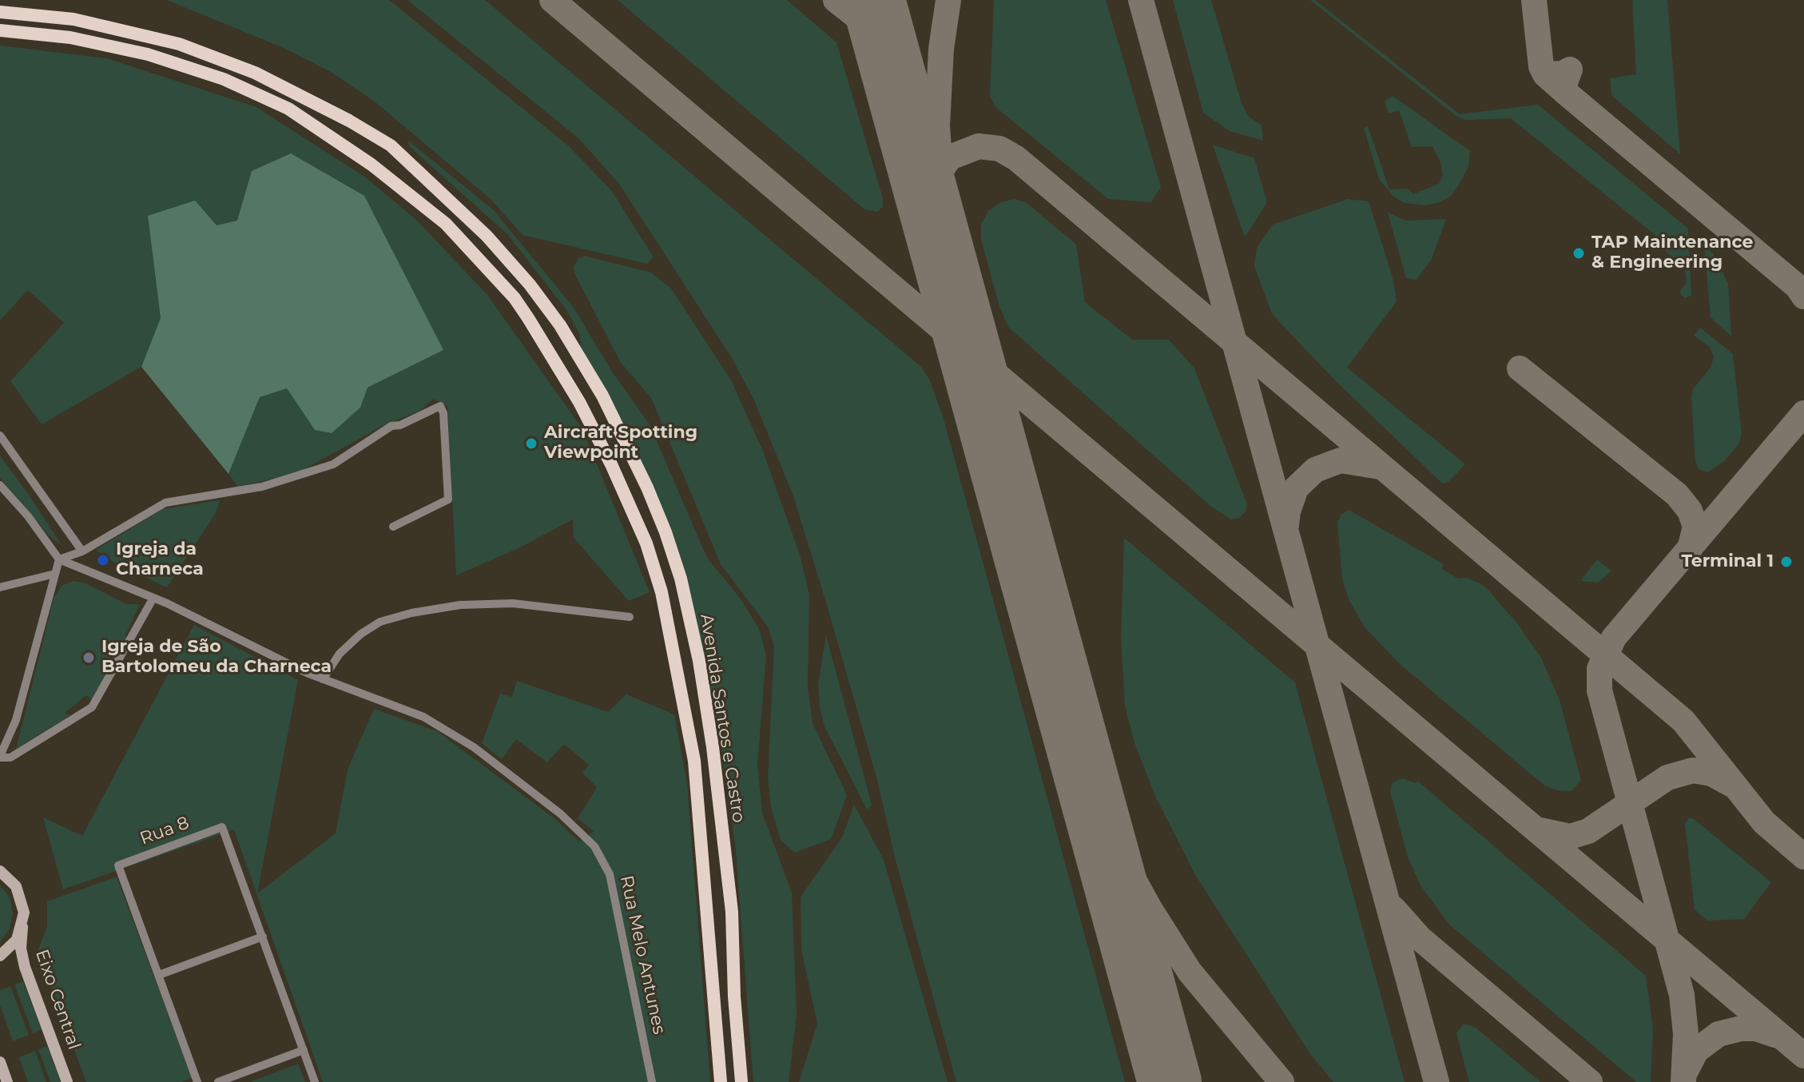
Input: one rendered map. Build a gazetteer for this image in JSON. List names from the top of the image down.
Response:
{
  "streets": {
    "main road": ["Avenida Santos e Castro", "Eixo Central"],
    "street": ["Rua 8", "Rua Melo Antunes"]
  },
  "places": [
    "TAP Maintenance & Engineering",
    "Aircraft Spotting Viewpoint",
    "Igreja da Charneca",
    "Terminal 1",
    "Igreja de São Bartolomeu da Charneca"
  ]
}
